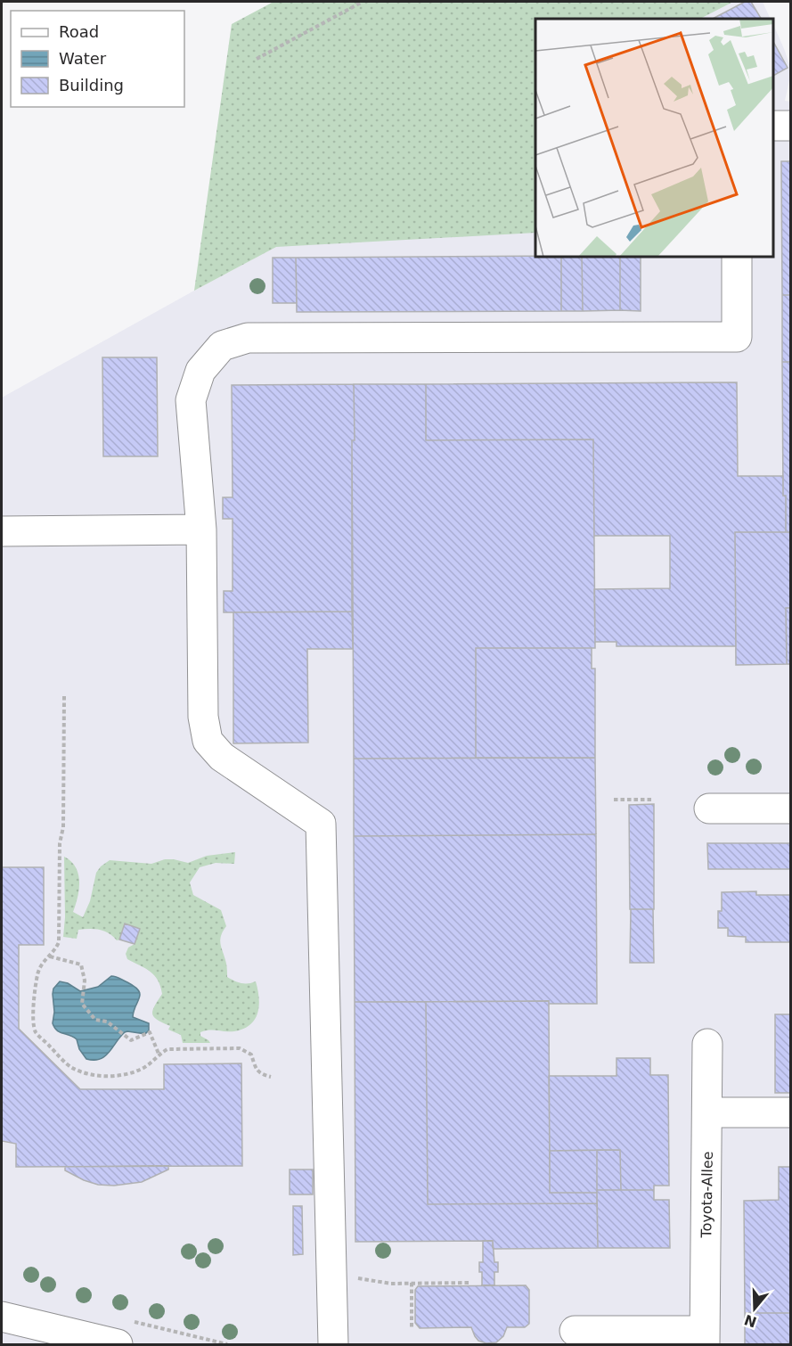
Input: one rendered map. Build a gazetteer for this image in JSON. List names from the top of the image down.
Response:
{
  "streets": {
    "street": ["Toyota-Allee"]
  },
  "legend": ["Road", "Water", "Building"],
  "north": "bottom"
}
